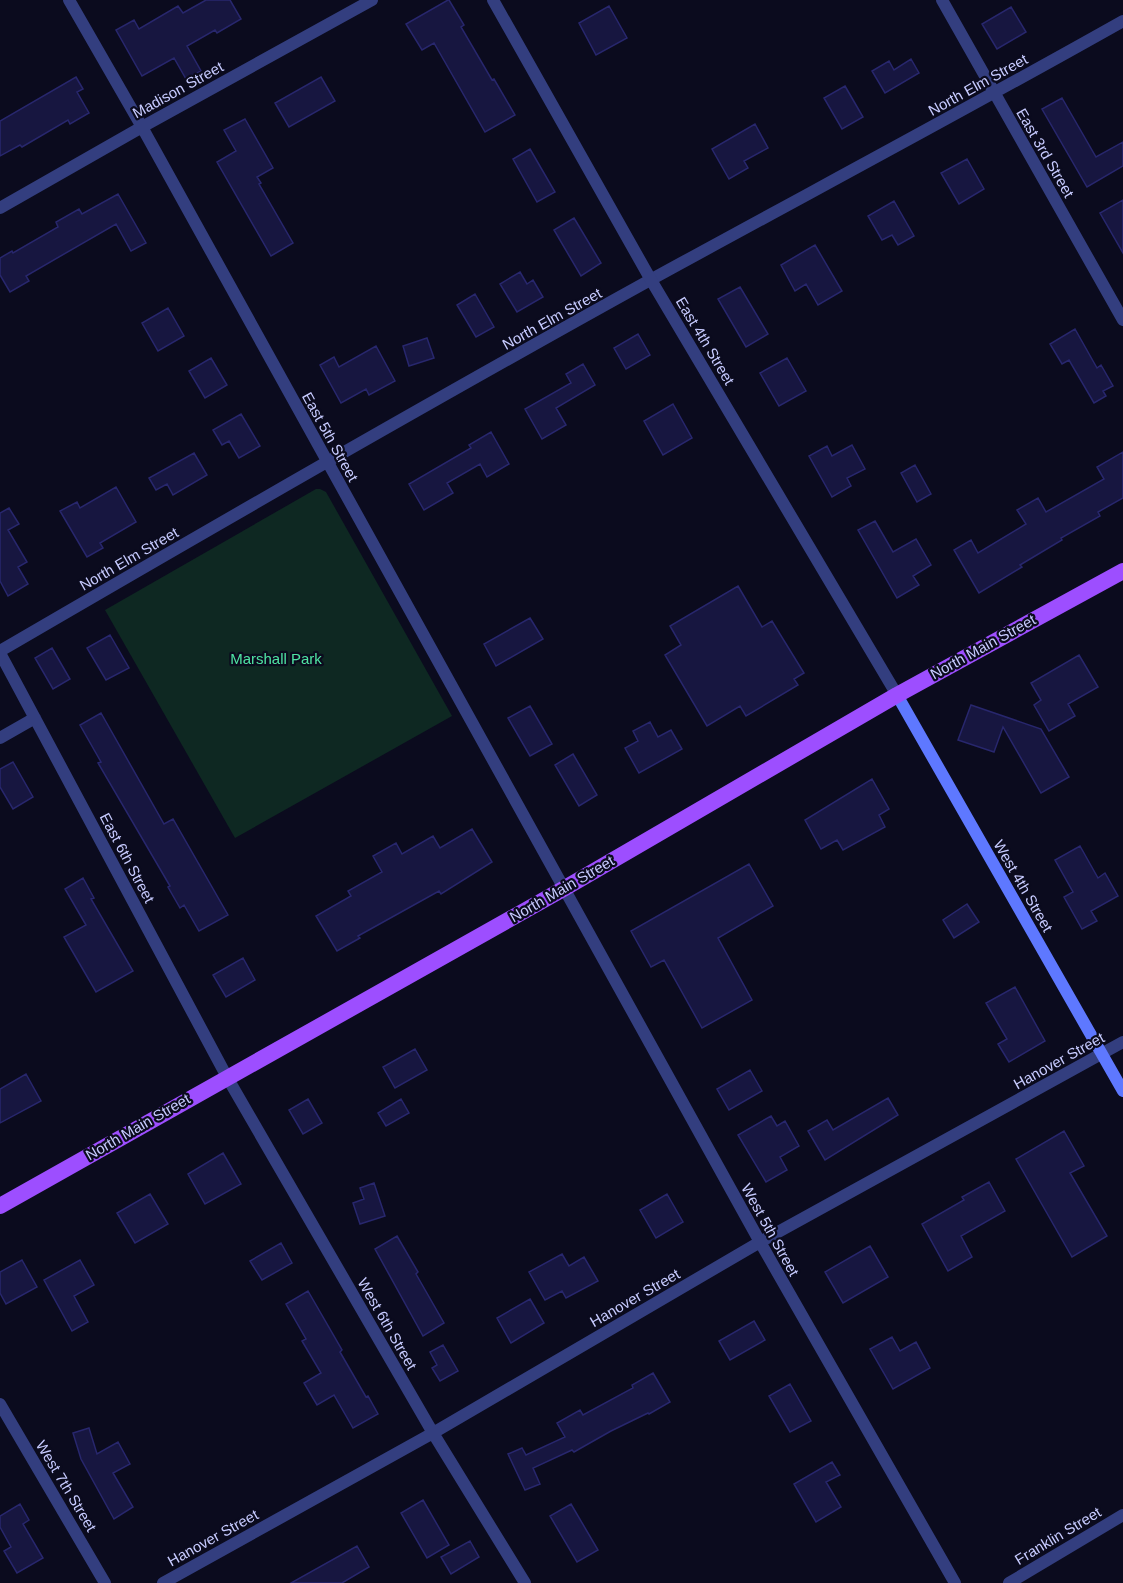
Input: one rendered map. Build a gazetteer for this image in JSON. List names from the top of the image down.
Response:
{
  "streets": {
    "main road": ["North Main Street", "West 4th Street"],
    "street": [
      "North Elm Street",
      "Madison Street",
      "East 3rd Street",
      "East 4th Street",
      "East 5th Street",
      "East 6th Street",
      "Hanover Street",
      "West 5th Street",
      "West 6th Street",
      "West 7th Street",
      "Franklin Street"
    ]
  },
  "crossings": [
    ["North Elm Street", "East 3rd Street"],
    ["North Elm Street", "East 4th Street"],
    ["North Elm Street", "East 5th Street"],
    ["North Elm Street", "East 6th Street"],
    ["Madison Street", "East 5th Street"],
    ["East 4th Street", "North Main Street"],
    ["East 4th Street", "West 4th Street"],
    ["East 5th Street", "North Main Street"],
    ["East 5th Street", "West 5th Street"],
    ["North Main Street", "East 6th Street"],
    ["North Main Street", "West 4th Street"],
    ["North Main Street", "West 5th Street"],
    ["North Main Street", "West 6th Street"],
    ["East 6th Street", "West 6th Street"],
    ["West 4th Street", "Hanover Street"],
    ["Hanover Street", "West 5th Street"],
    ["Hanover Street", "West 6th Street"]
  ],
  "parks": ["Marshall Park"]
}
